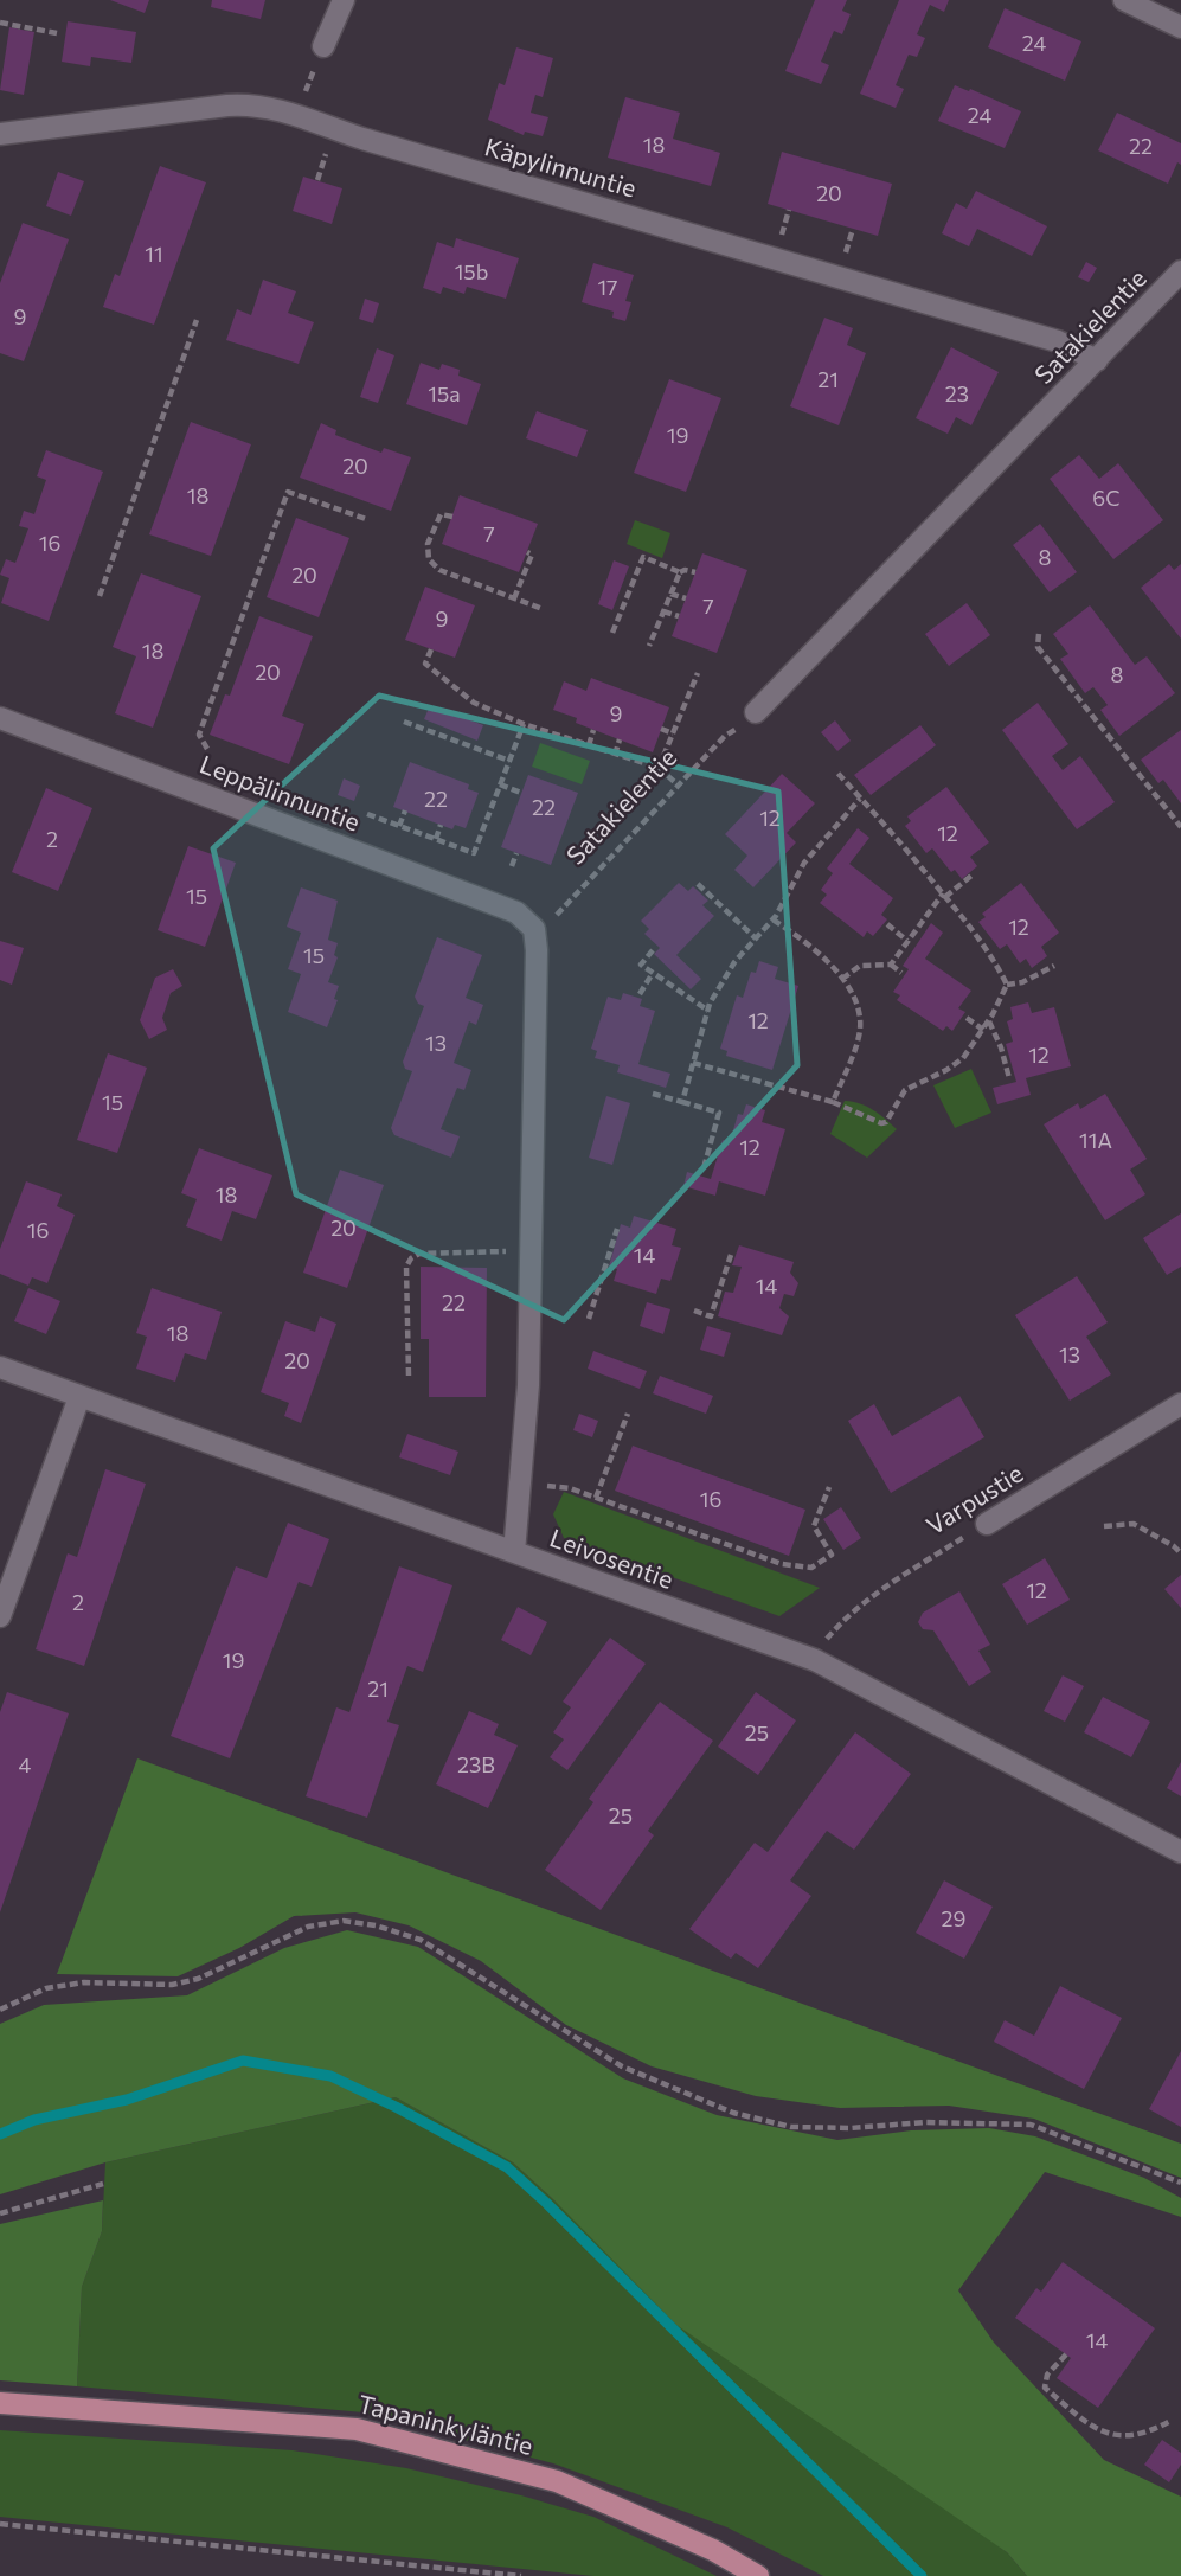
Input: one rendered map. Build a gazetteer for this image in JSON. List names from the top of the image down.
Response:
{
  "streets": {
    "main road": ["Tapaninkyläntie"],
    "street": [
      "Käpylinnuntie",
      "Satakielentie",
      "Leppälinnuntie",
      "Varpustie",
      "Leivosentie"
    ]
  },
  "crossings": [
    ["Käpylinnuntie", "Satakielentie"],
    ["Satakielentie", "Leppälinnuntie"],
    ["Varpustie", "Leivosentie"]
  ],
  "house_numbers": [
    "24",
    "24",
    "18",
    "22",
    "20",
    "11",
    "15b",
    "17",
    "9",
    "21",
    "15a",
    "23",
    "19",
    "20",
    "18",
    "6C",
    "7",
    "16",
    "8",
    "20",
    "7",
    "9",
    "18",
    "20",
    "8",
    "9",
    "22",
    "22",
    "12",
    "12",
    "2",
    "15",
    "12",
    "15",
    "12",
    "13",
    "12",
    "15",
    "11A",
    "12",
    "18",
    "20",
    "16",
    "14",
    "14",
    "22",
    "18",
    "13",
    "20",
    "16",
    "12",
    "2",
    "19",
    "21",
    "25",
    "4",
    "23B",
    "25",
    "29",
    "14"
  ]
}
